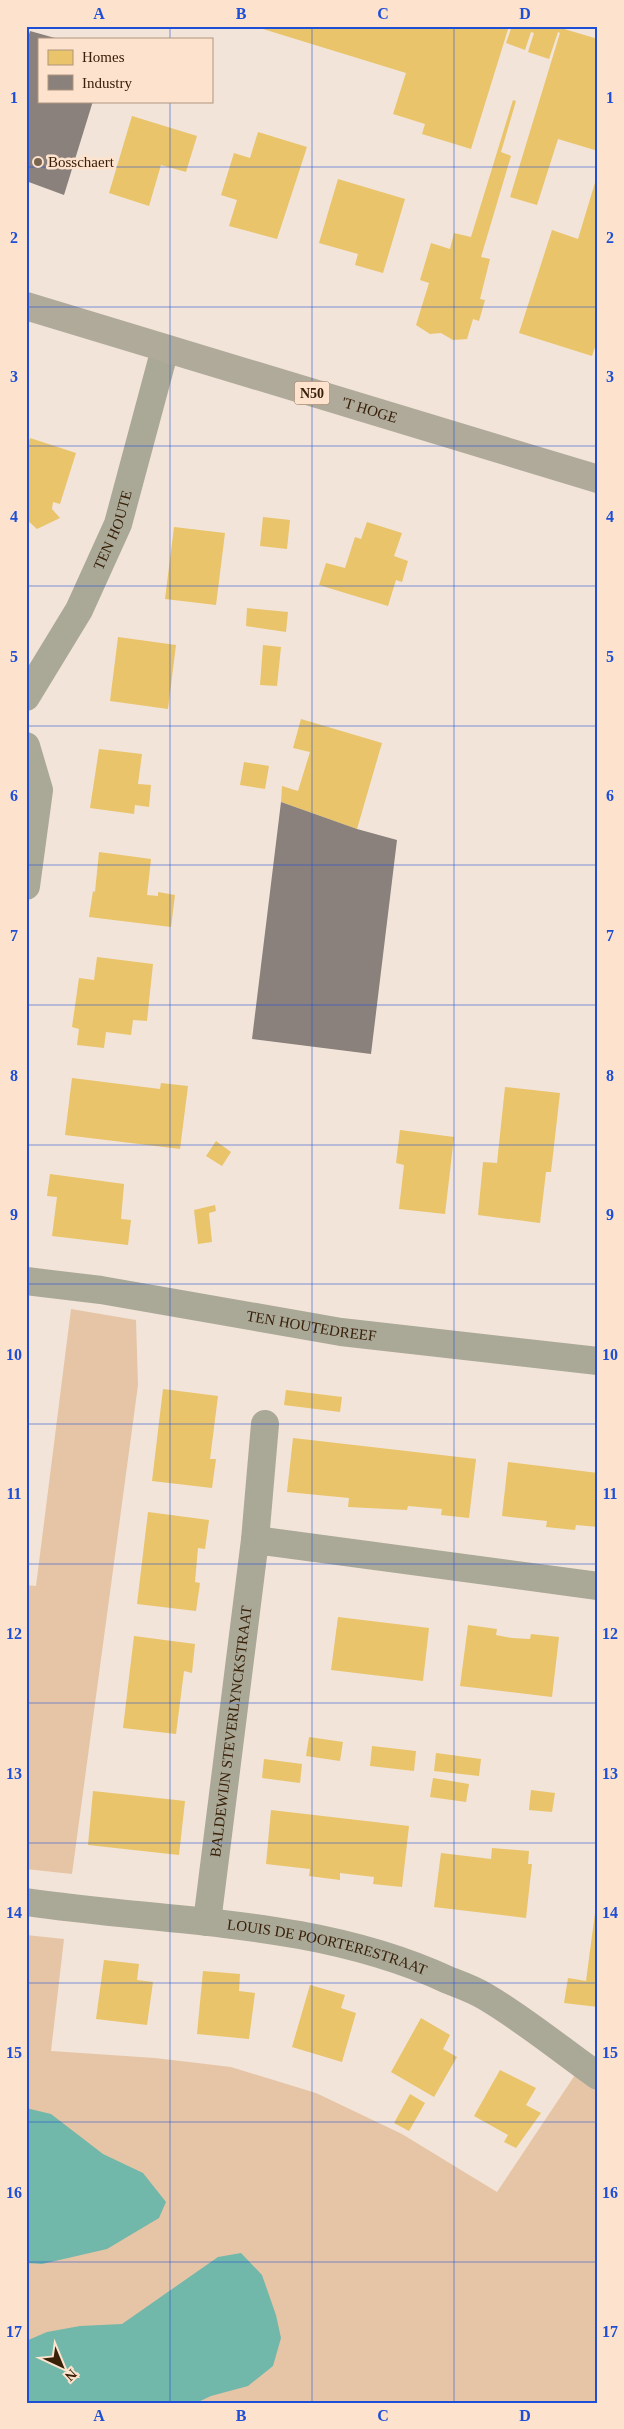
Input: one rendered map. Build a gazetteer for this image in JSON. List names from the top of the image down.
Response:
{
  "streets": {
    "main road": ["N50", "'T HOGE"],
    "street": [
      "TEN HOUTE",
      "TEN HOUTEDREEF",
      "BALDEWIJN STEVERLYNCKSTRAAT",
      "LOUIS DE POORTERESTRAAT"
    ]
  },
  "crossings": [
    ["'T HOGE", "TEN HOUTE"],
    ["BALDEWIJN STEVERLYNCKSTRAAT", "LOUIS DE POORTERESTRAAT"]
  ],
  "places": ["Bosschaert"],
  "legend": ["Homes", "Industry"],
  "north": "bottom right",
  "grid": {
    "columns": [
      "A",
      "B",
      "C",
      "D"
    ],
    "rows": [
      "1",
      "2",
      "3",
      "4",
      "5",
      "6",
      "7",
      "8",
      "9",
      "10",
      "11",
      "12",
      "13",
      "14",
      "15",
      "16",
      "17"
    ]
  }
}
